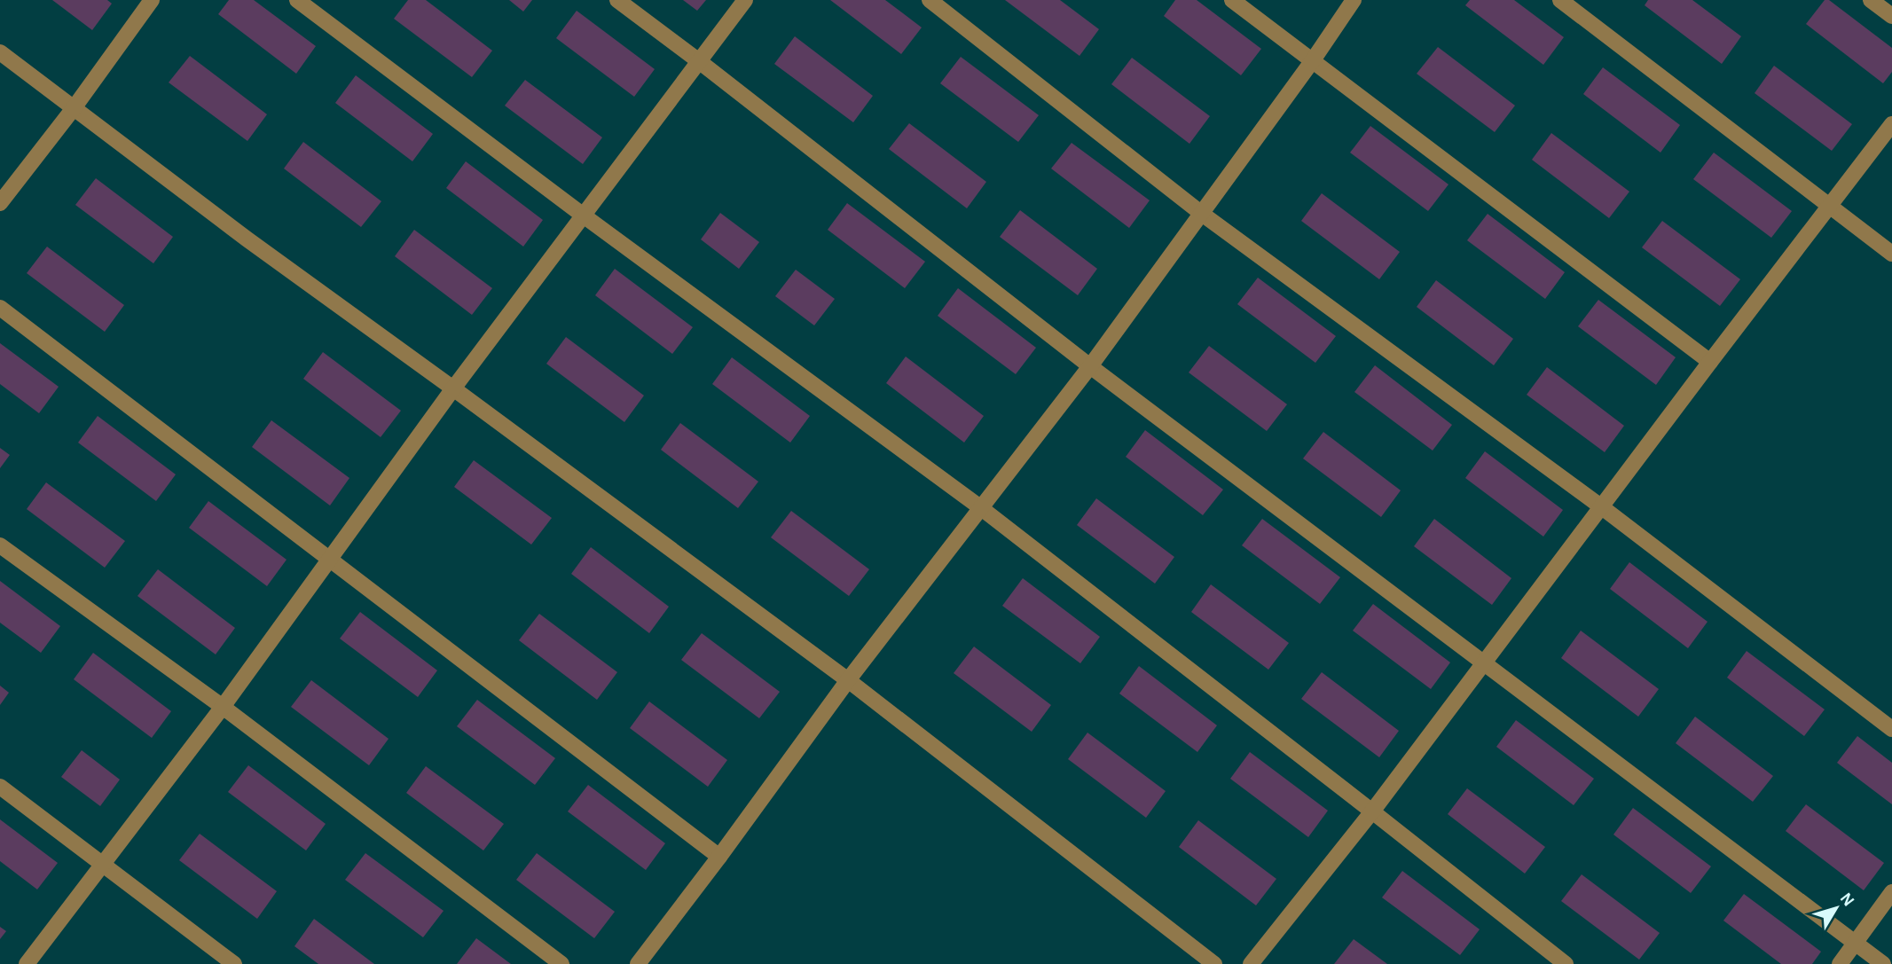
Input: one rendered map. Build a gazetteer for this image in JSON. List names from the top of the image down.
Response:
{
  "north": "top right"
}
